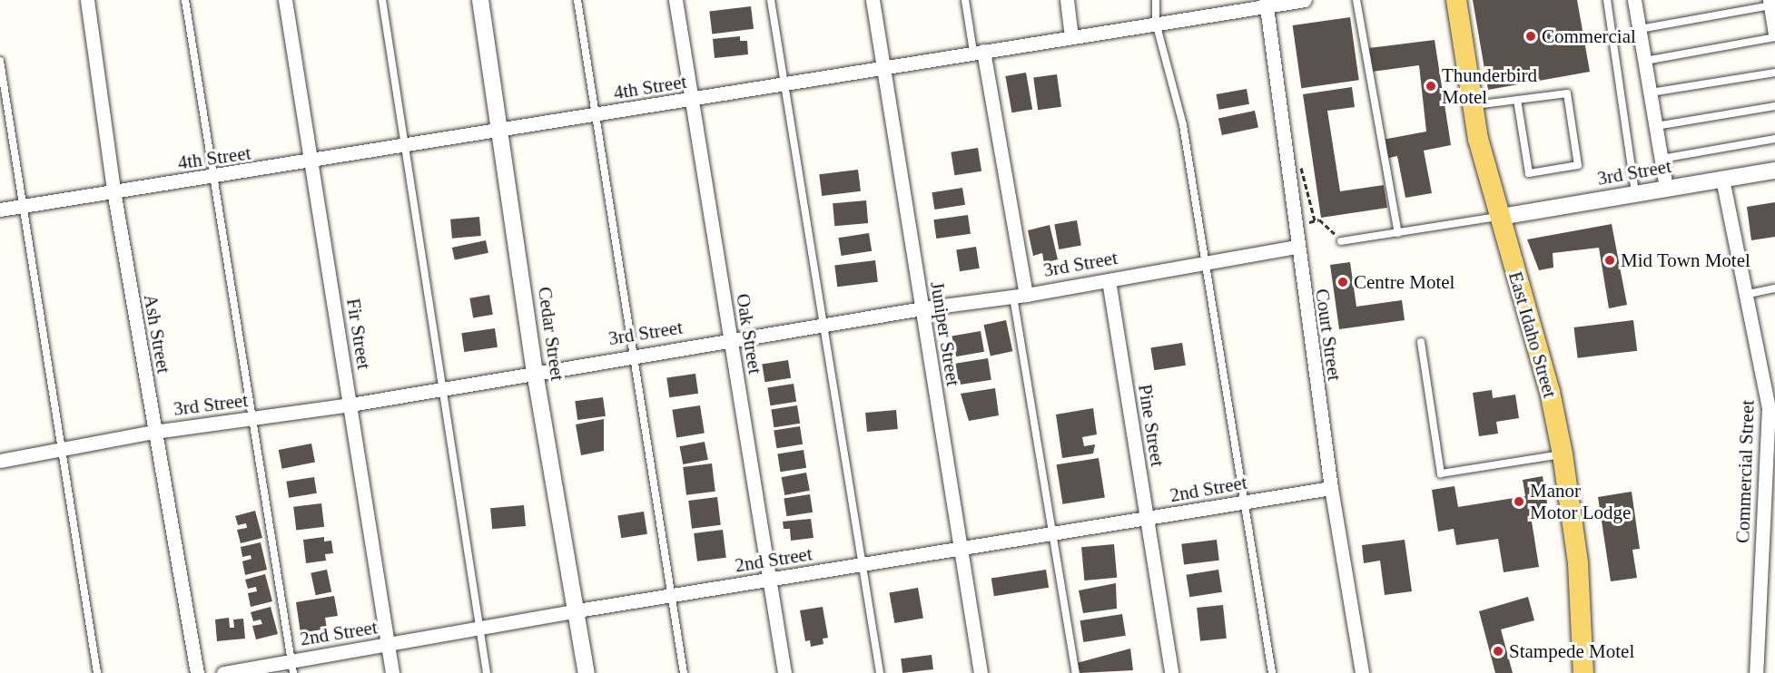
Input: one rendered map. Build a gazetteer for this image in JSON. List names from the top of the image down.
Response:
{
  "streets": {
    "main road": ["East Idaho Street"],
    "street": [
      "4th Street",
      "3rd Street",
      "Ash Street",
      "Fir Street",
      "Cedar Street",
      "Oak Street",
      "Juniper Street",
      "Court Street",
      "Pine Street",
      "Commercial Street",
      "2nd Street"
    ]
  },
  "crossings": [
    ["4th Street", "Ash Street"],
    ["4th Street", "Fir Street"],
    ["4th Street", "Cedar Street"],
    ["4th Street", "Oak Street"],
    ["4th Street", "Juniper Street"],
    ["4th Street", "Court Street"],
    ["3rd Street", "Ash Street"],
    ["3rd Street", "Fir Street"],
    ["3rd Street", "Cedar Street"],
    ["3rd Street", "Oak Street"],
    ["3rd Street", "Juniper Street"],
    ["3rd Street", "Court Street"],
    ["3rd Street", "East Idaho Street"],
    ["3rd Street", "Pine Street"],
    ["3rd Street", "Commercial Street"],
    ["Fir Street", "2nd Street"],
    ["Cedar Street", "2nd Street"],
    ["Oak Street", "2nd Street"],
    ["Juniper Street", "2nd Street"],
    ["Court Street", "2nd Street"],
    ["Pine Street", "2nd Street"]
  ],
  "places": [
    "Commercial",
    "Thunderbird Motel",
    "Mid Town Motel",
    "Centre Motel",
    "Manor Motor Lodge",
    "Stampede Motel"
  ]
}
